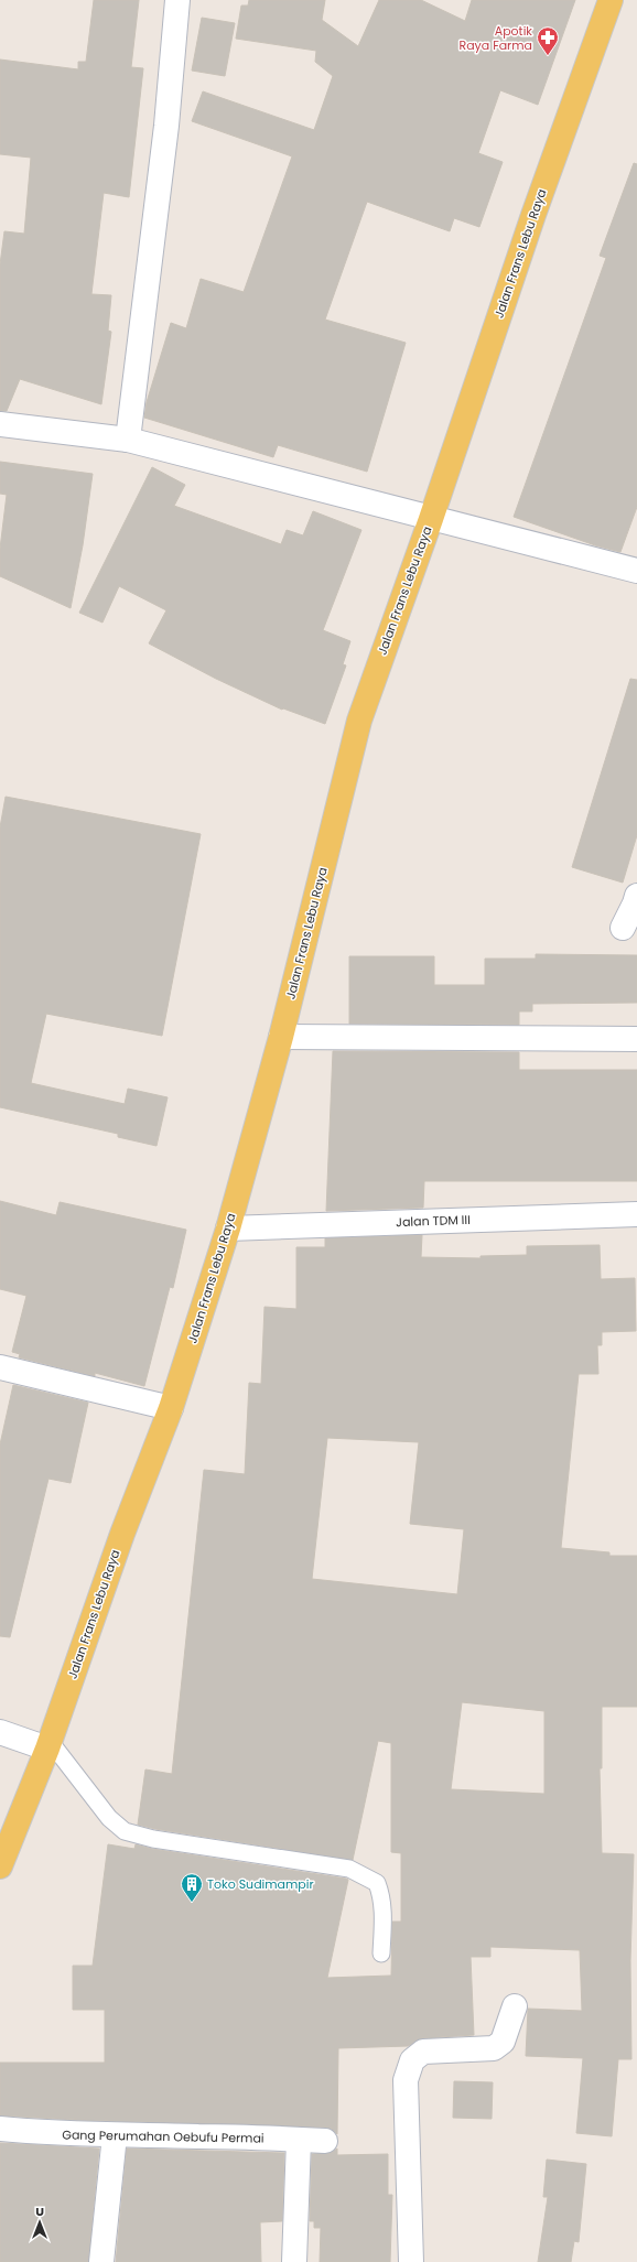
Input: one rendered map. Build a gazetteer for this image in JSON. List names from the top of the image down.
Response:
{
  "streets": {
    "main road": ["Jalan Frans Lebu Raya"],
    "street": ["Jalan TDM III", "Gang Perumahan Oebufu Permai"]
  },
  "crossings": [
    ["Jalan Frans Lebu Raya", "Jalan TDM III"]
  ],
  "places": {
    "pharmacy": ["Apotik Raya Farma"],
    "building": ["Toko Sudimampir"]
  },
  "north": "top"
}
